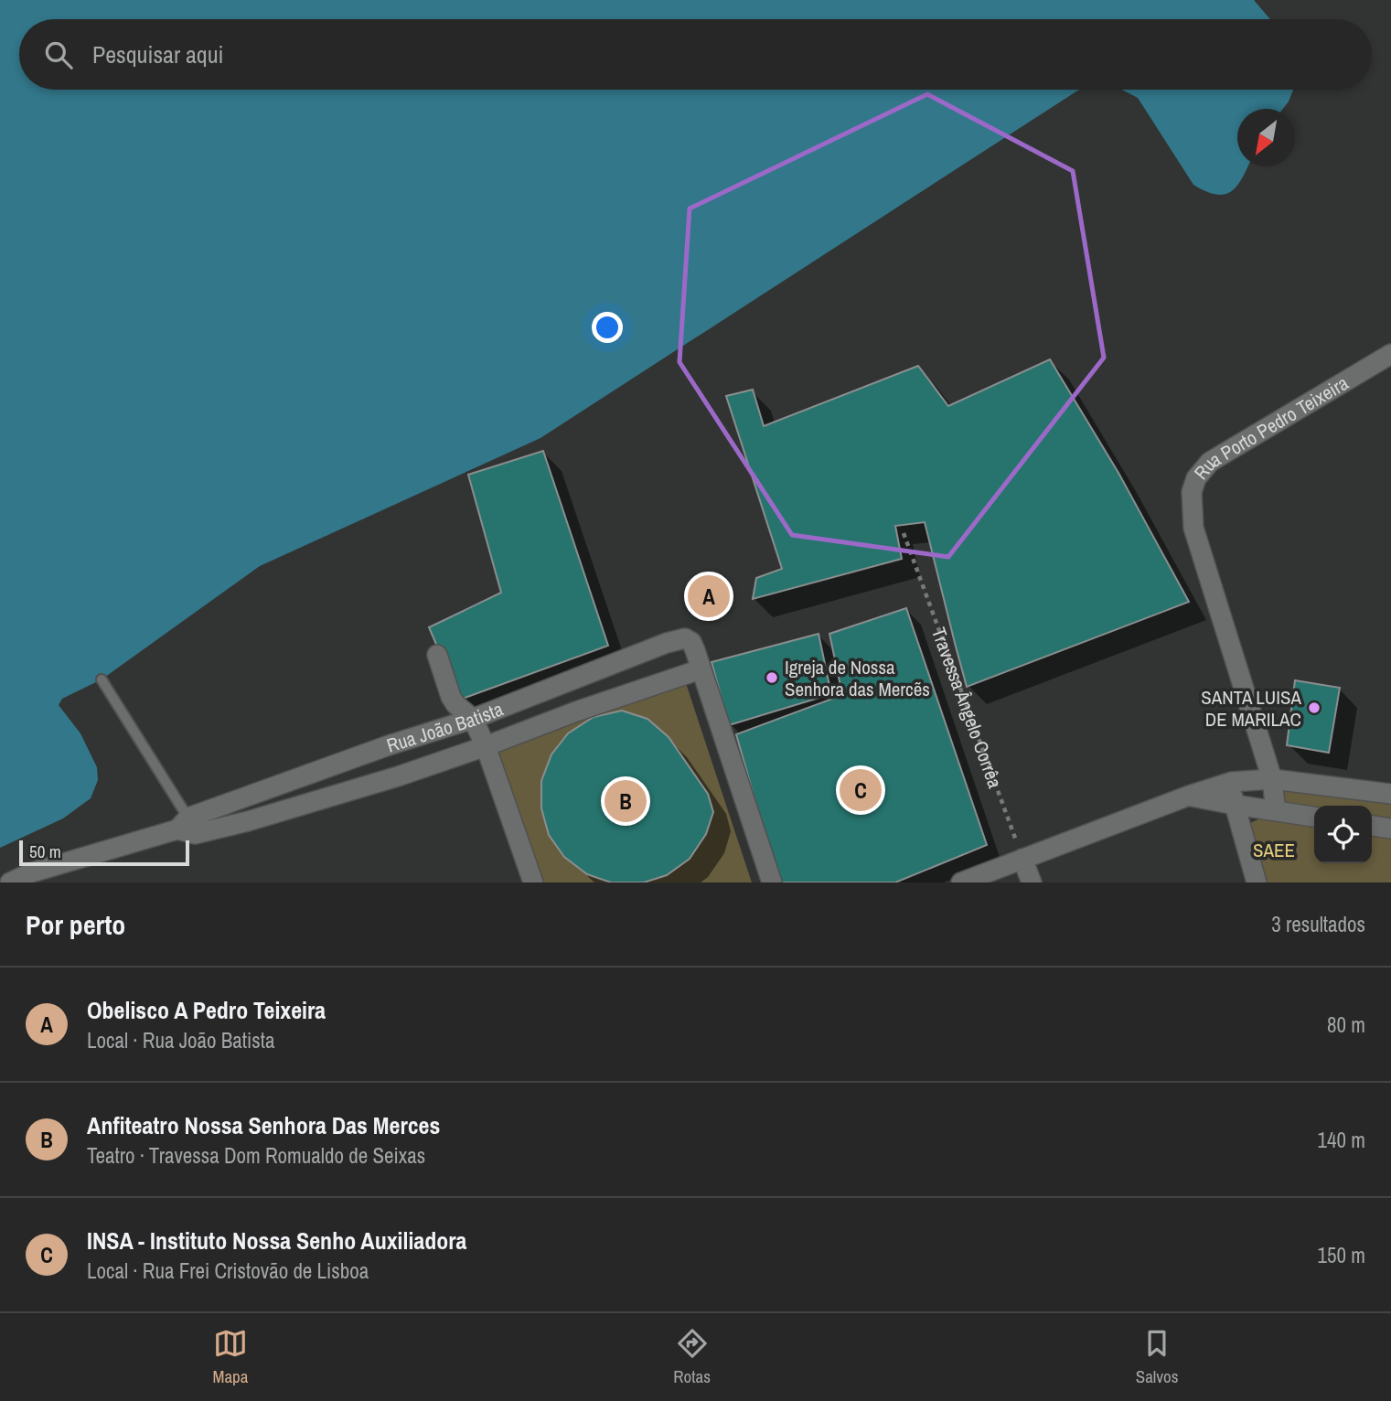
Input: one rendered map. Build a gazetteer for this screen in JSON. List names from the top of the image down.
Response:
{
  "streets": {
    "street": ["Rua Porto Pedro Teixeira", "Rua João Batista"],
    "path": ["Travessa Ângelo Corrêa"]
  },
  "parks": ["SAEE"],
  "places": ["Igreja de Nossa Senhora das Mercẽs", "SANTA LUISA DE MARILAC"],
  "scale_bar": "50 m",
  "north": "bottom left",
  "page": {
    "search": "Pesquisar aqui",
    "pins": ["A", "C", "B"],
    "scale": "50 m",
    "heading": ["Por perto", "3 resultados"],
    "list": [
      {
        "mark": "A",
        "name": "Obelisco A Pedro Teixeira",
        "note": "Local · Rua João Batista",
        "value": "80 m"
      },
      {
        "mark": "B",
        "name": "Anfiteatro Nossa Senhora Das Merces",
        "note": "Teatro · Travessa Dom Romualdo de Seixas",
        "value": "140 m"
      },
      {
        "mark": "C",
        "name": "INSA - Instituto Nossa Senho Auxiliadora",
        "note": "Local · Rua Frei Cristovão de Lisboa",
        "value": "150 m"
      }
    ],
    "nav": ["Mapa", "Rotas", "Salvos"]
  }
}
